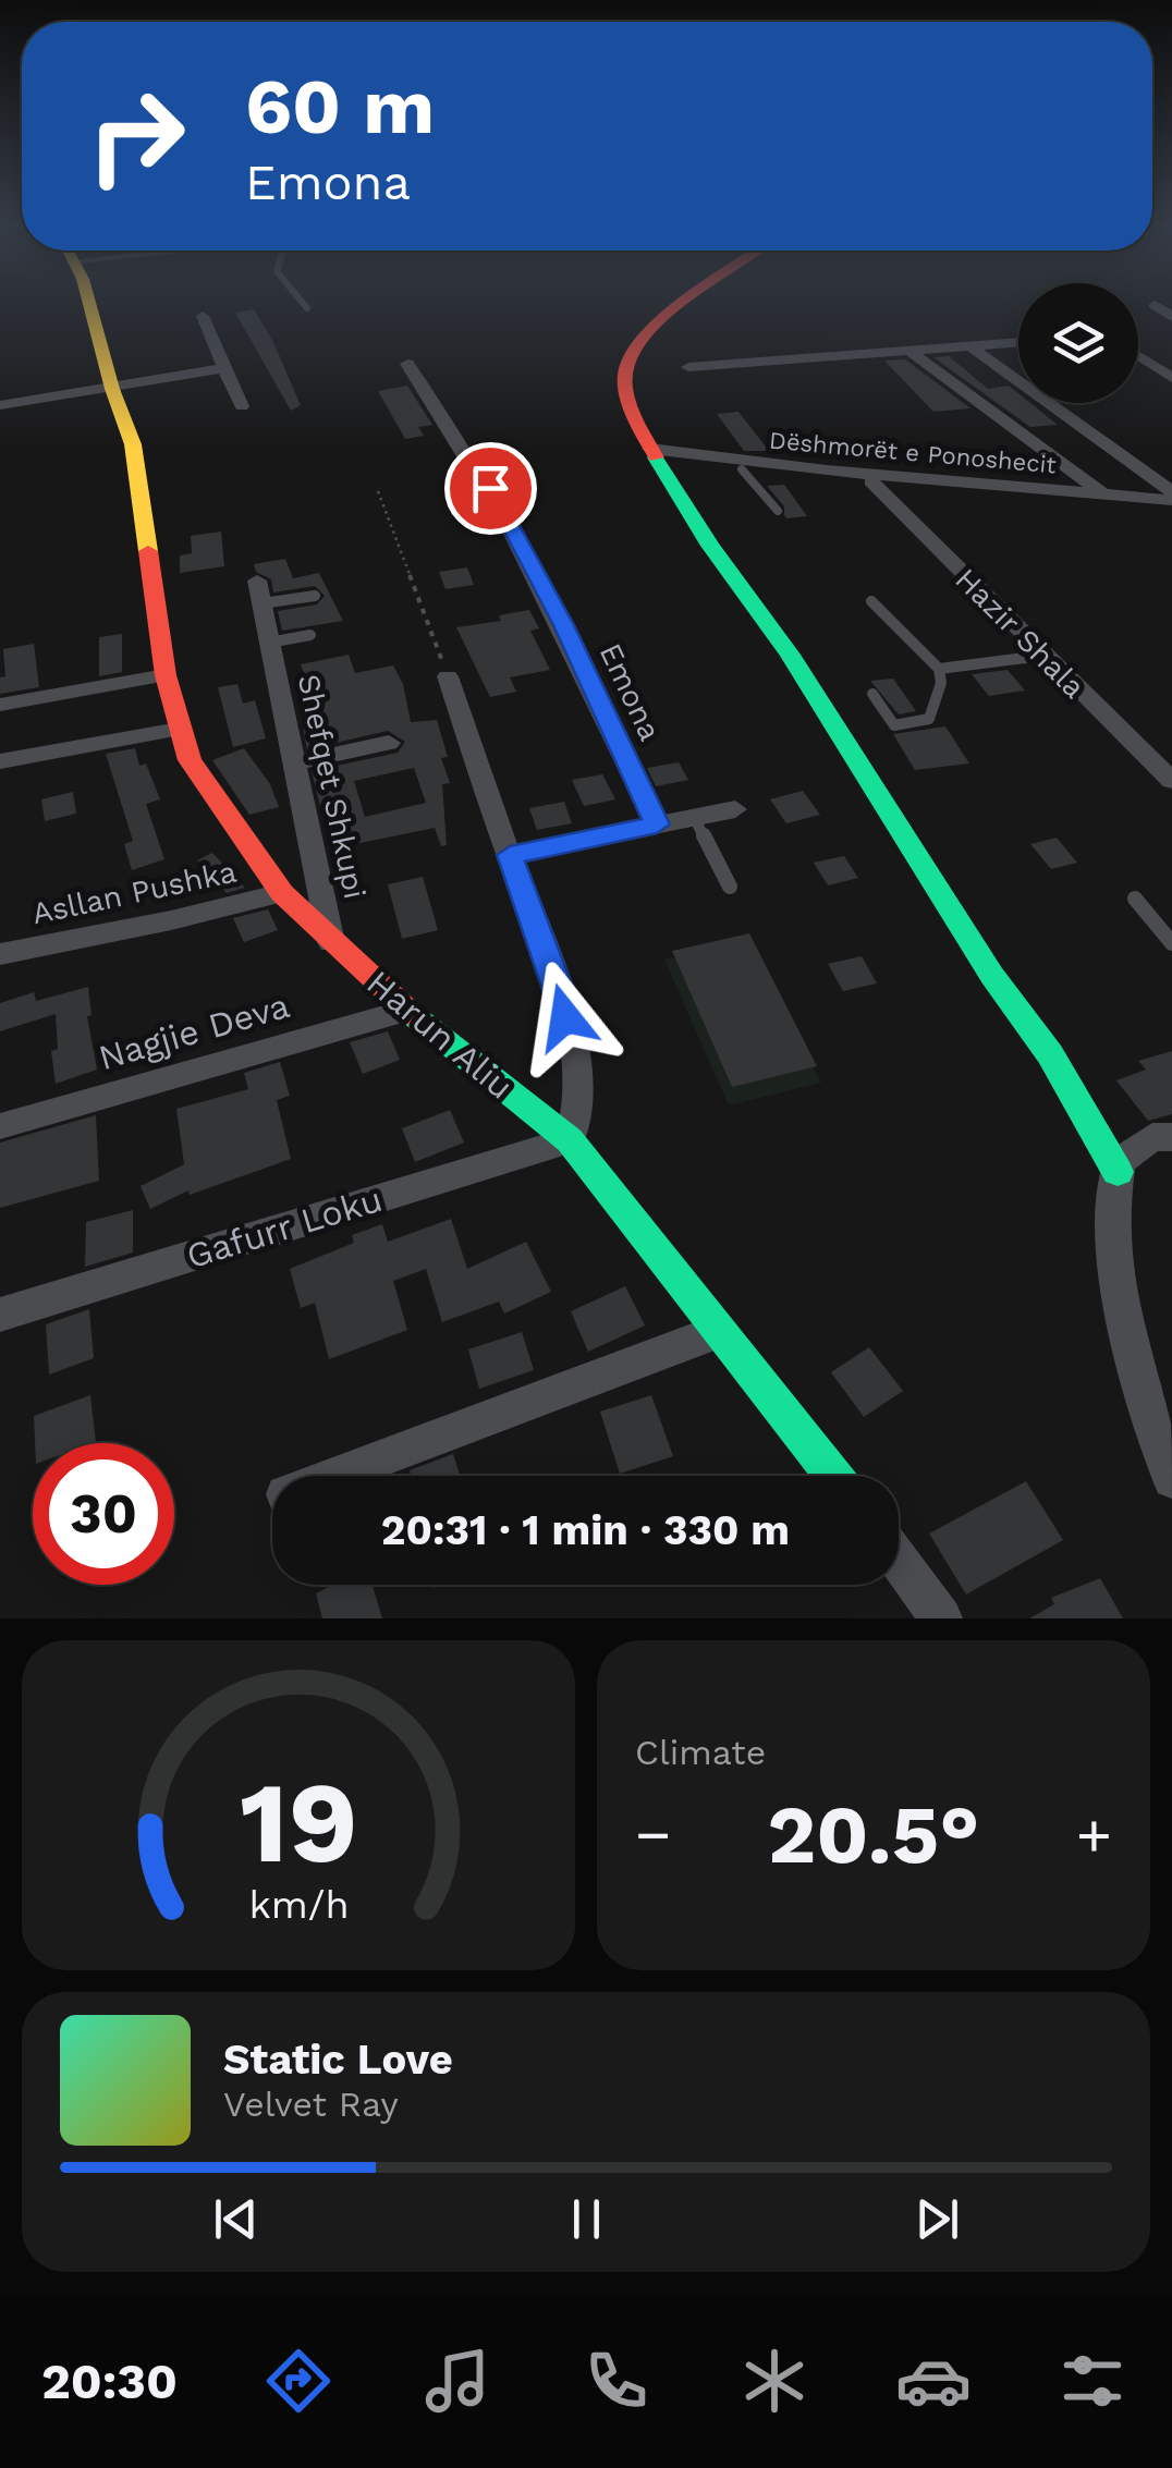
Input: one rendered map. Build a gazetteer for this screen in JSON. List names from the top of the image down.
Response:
{
  "streets": {
    "street": [
      "Dëshmorët e Ponoshecit",
      "Hazir Shala",
      "Emona",
      "Shefqet Shkupi",
      "Asllan Pushka",
      "Nagjie Deva",
      "Harun Aliu",
      "Gafurr Loku"
    ]
  },
  "crossings": [
    ["Dëshmorët e Ponoshecit", "Hazir Shala"],
    ["Shefqet Shkupi", "Harun Aliu"],
    ["Asllan Pushka", "Harun Aliu"],
    ["Nagjie Deva", "Harun Aliu"],
    ["Harun Aliu", "Gafurr Loku"]
  ],
  "page": {
    "turn": ["60 m", "Emona"],
    "limit": "30",
    "trip": "20:31 · 1 min · 330 m",
    "tile": "Climate",
    "heat": ["−", "20.5°", "+"],
    "song": ["Static Love", "Velvet Ray"],
    "tabs": "20:30",
    "gauge": ["19", "km/h"]
  }
}
